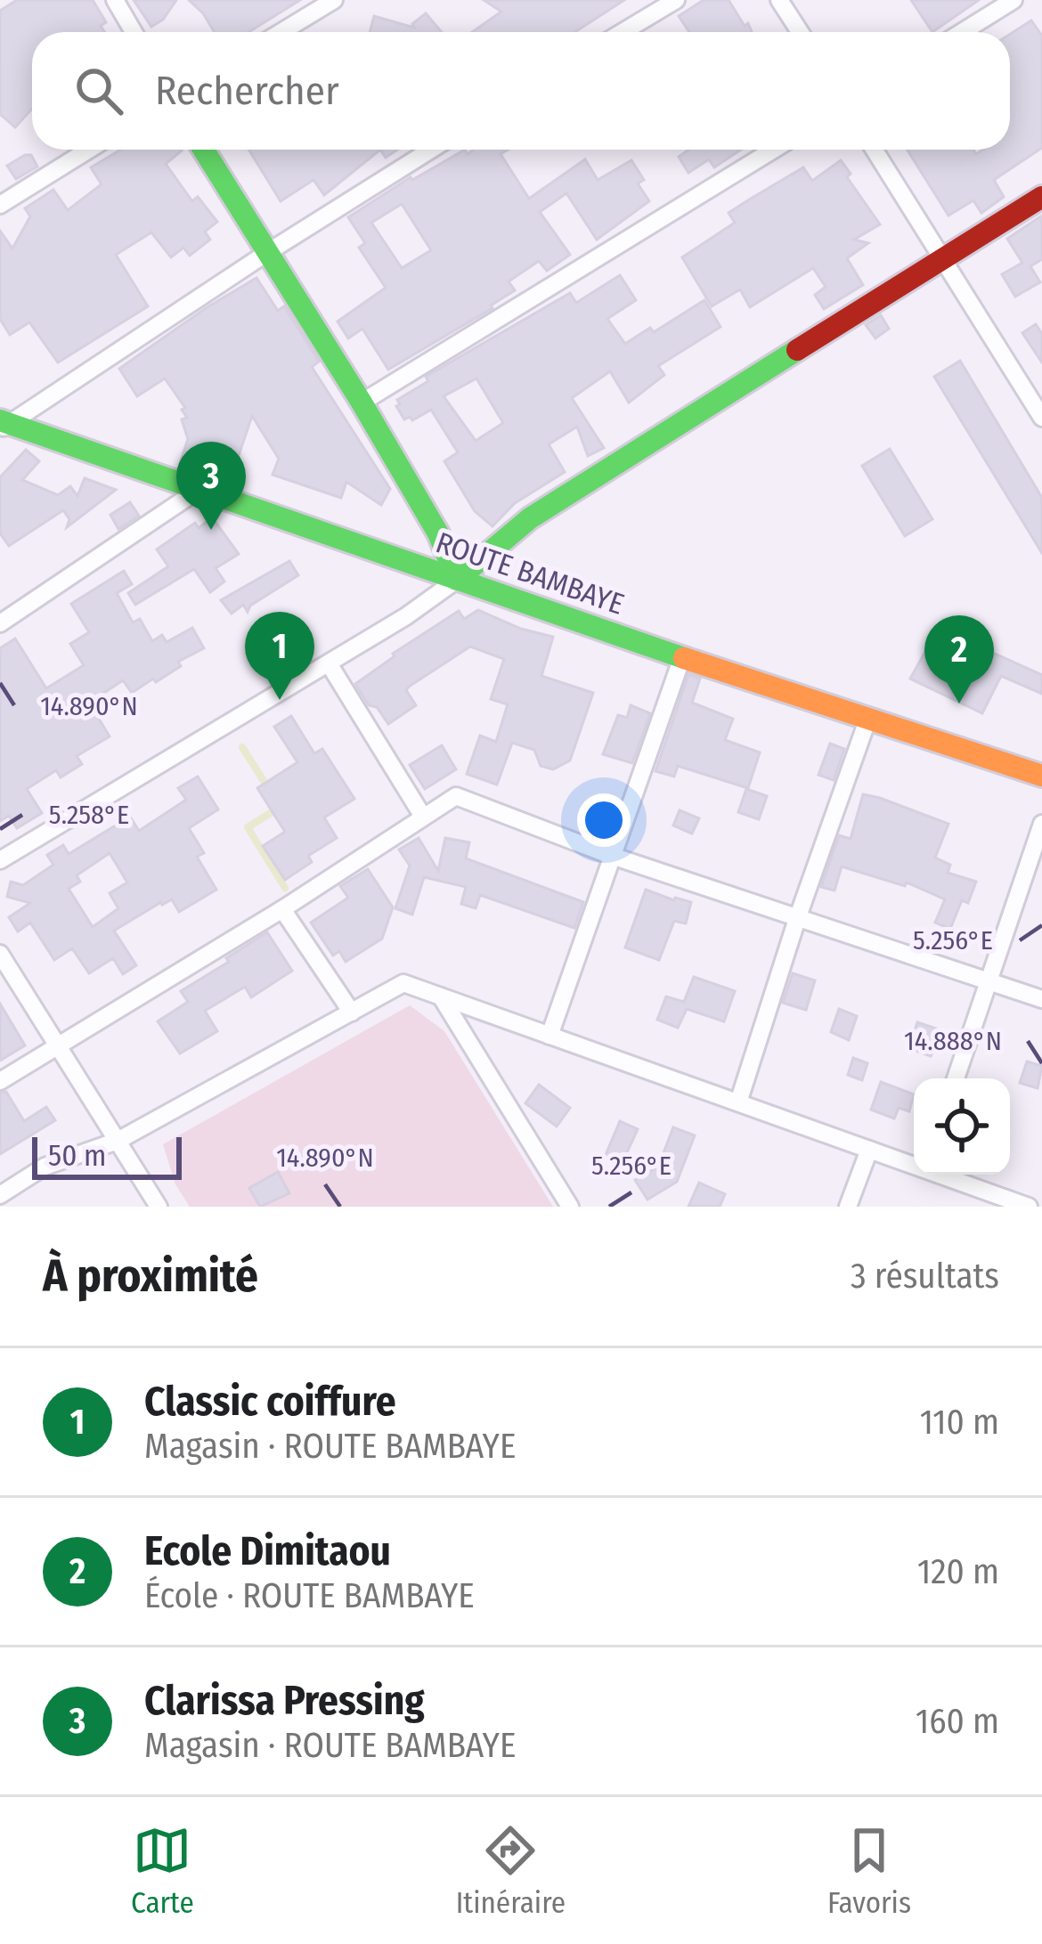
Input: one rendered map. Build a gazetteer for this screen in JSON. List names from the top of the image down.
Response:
{
  "streets": {
    "street": ["ROUTE BAMBAYE"]
  },
  "scale_bar": "50 m",
  "page": {
    "search": "Rechercher",
    "pins": ["3", "1", "2"],
    "scale": "50 m",
    "heading": ["À proximité", "3 résultats"],
    "list": [
      {
        "mark": "1",
        "name": "Classic coiffure",
        "note": "Magasin · ROUTE BAMBAYE",
        "value": "110 m"
      },
      {
        "mark": "2",
        "name": "Ecole Dimitaou",
        "note": "École · ROUTE BAMBAYE",
        "value": "120 m"
      },
      {
        "mark": "3",
        "name": "Clarissa Pressing",
        "note": "Magasin · ROUTE BAMBAYE",
        "value": "160 m"
      }
    ],
    "nav": ["Carte", "Itinéraire", "Favoris"]
  },
  "coordinates": [
    "14.890°N",
    "5.258°E",
    "5.256°E",
    "14.888°N"
  ]
}
